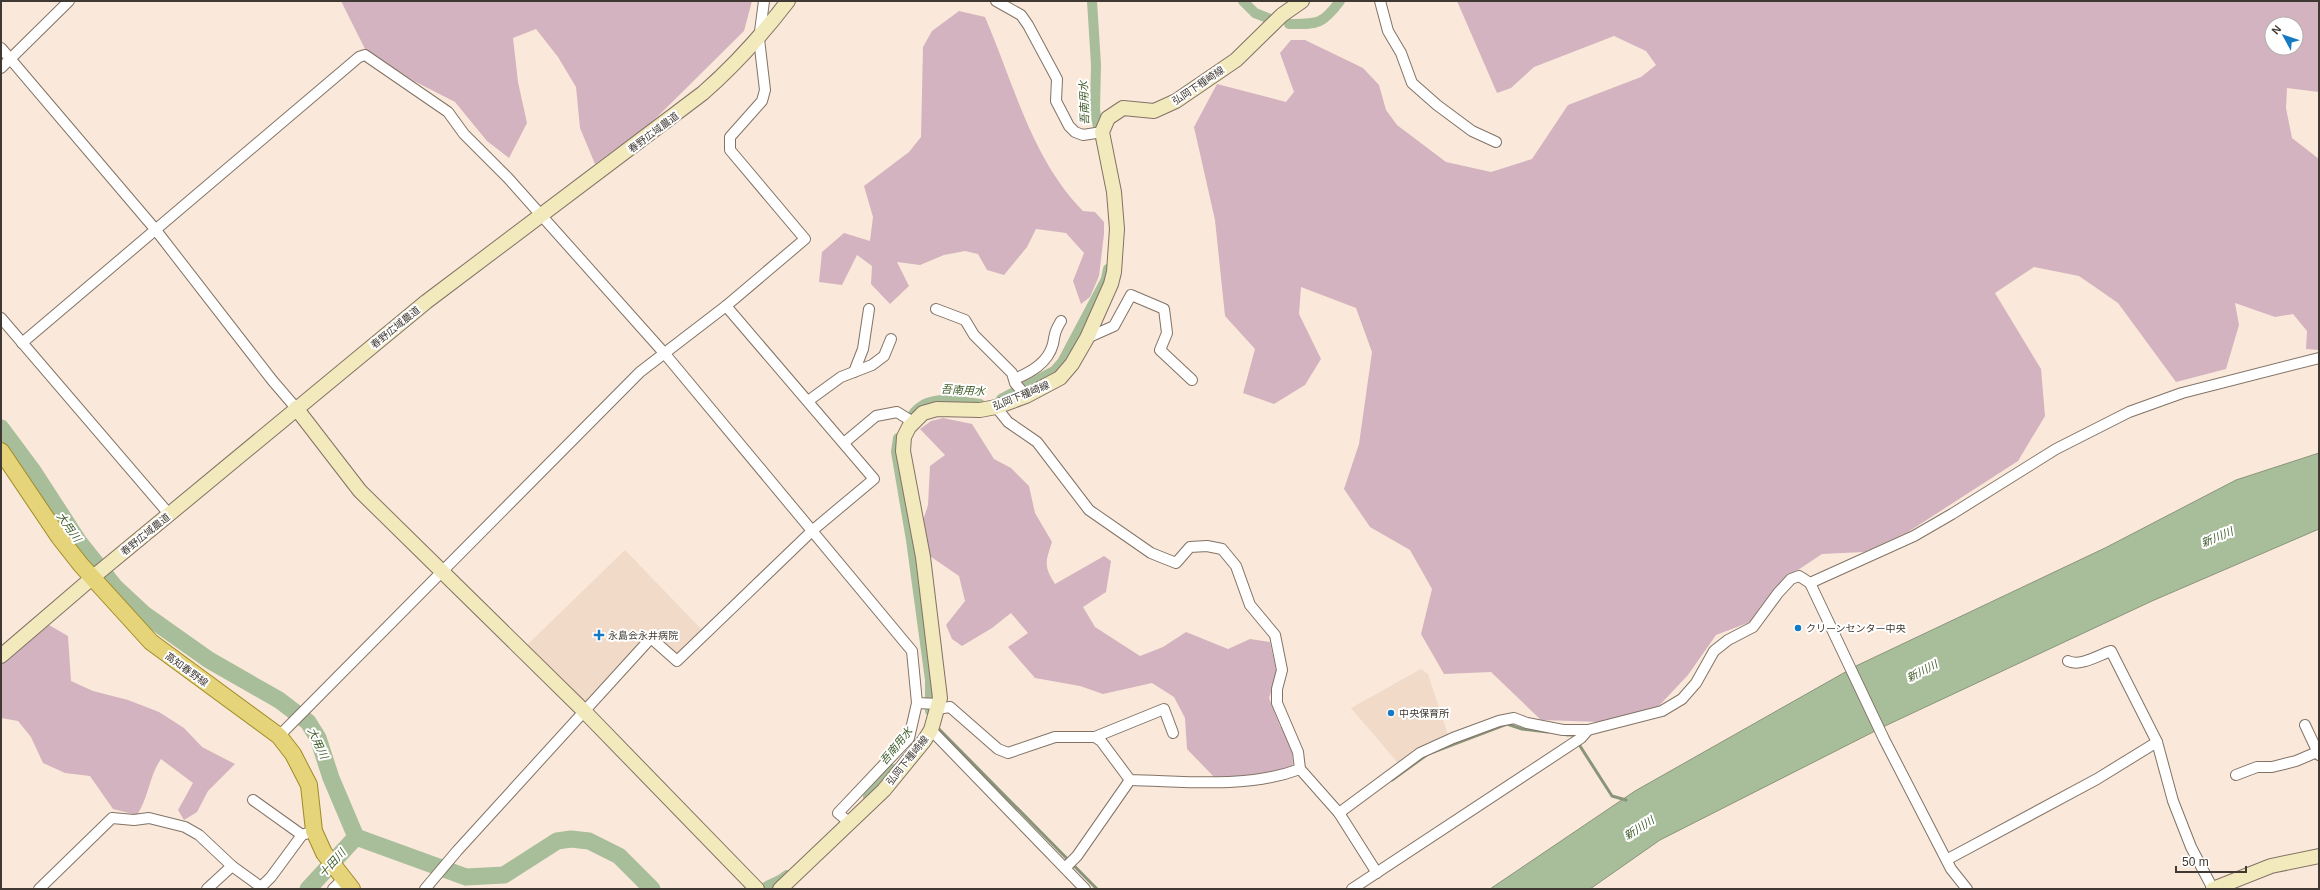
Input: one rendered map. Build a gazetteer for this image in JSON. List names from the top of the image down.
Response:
{
  "streets": {
    "main road": ["高知春野線"],
    "street": ["弘岡下種崎線", "春野広域農道"]
  },
  "crossings": [
    ["春野広域農道", "高知春野線"]
  ],
  "water": [
    "吾南用水",
    "大用川",
    "新川川",
    "十田川"
  ],
  "places": {
    "other": ["クリーンセンター中央", "中央保育所"],
    "health": ["永島会永井病院"]
  },
  "scale_bar": "50 m",
  "north": "top left"
}
